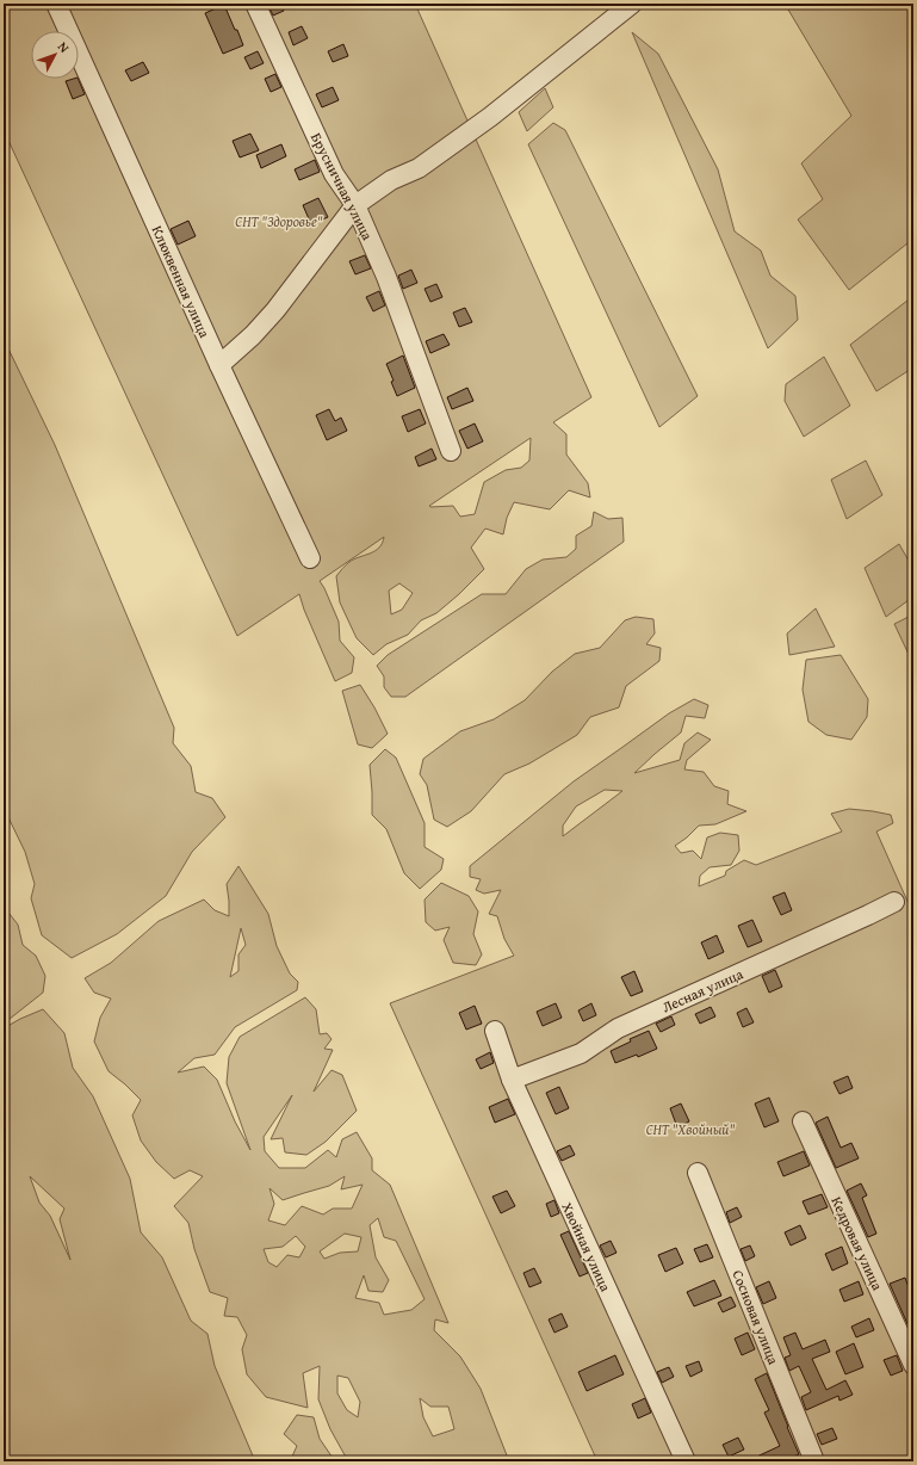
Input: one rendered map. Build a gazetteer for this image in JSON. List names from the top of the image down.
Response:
{
  "streets": {
    "street": [
      "Брусничная улица",
      "Клюквенная улица",
      "Лесная улица",
      "Кедровая улица",
      "Хвойная улица",
      "Сосновая улица"
    ]
  },
  "crossings": [
    ["Лесная улица", "Хвойная улица"]
  ],
  "parks": ["СНТ \"Здоровье\"", "СНТ \"Хвойный\""],
  "north": "top right"
}
